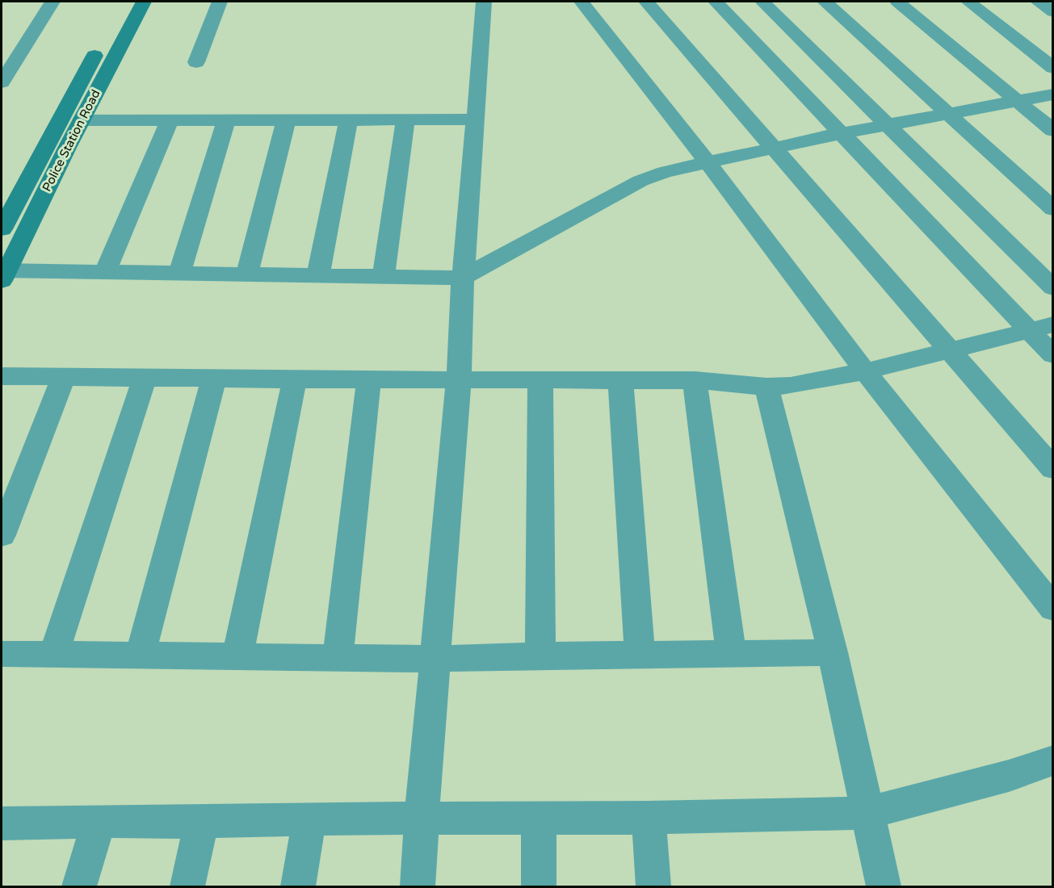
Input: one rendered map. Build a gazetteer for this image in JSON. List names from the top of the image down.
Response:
{
  "streets": {
    "street": ["Police Station Road"]
  }
}
